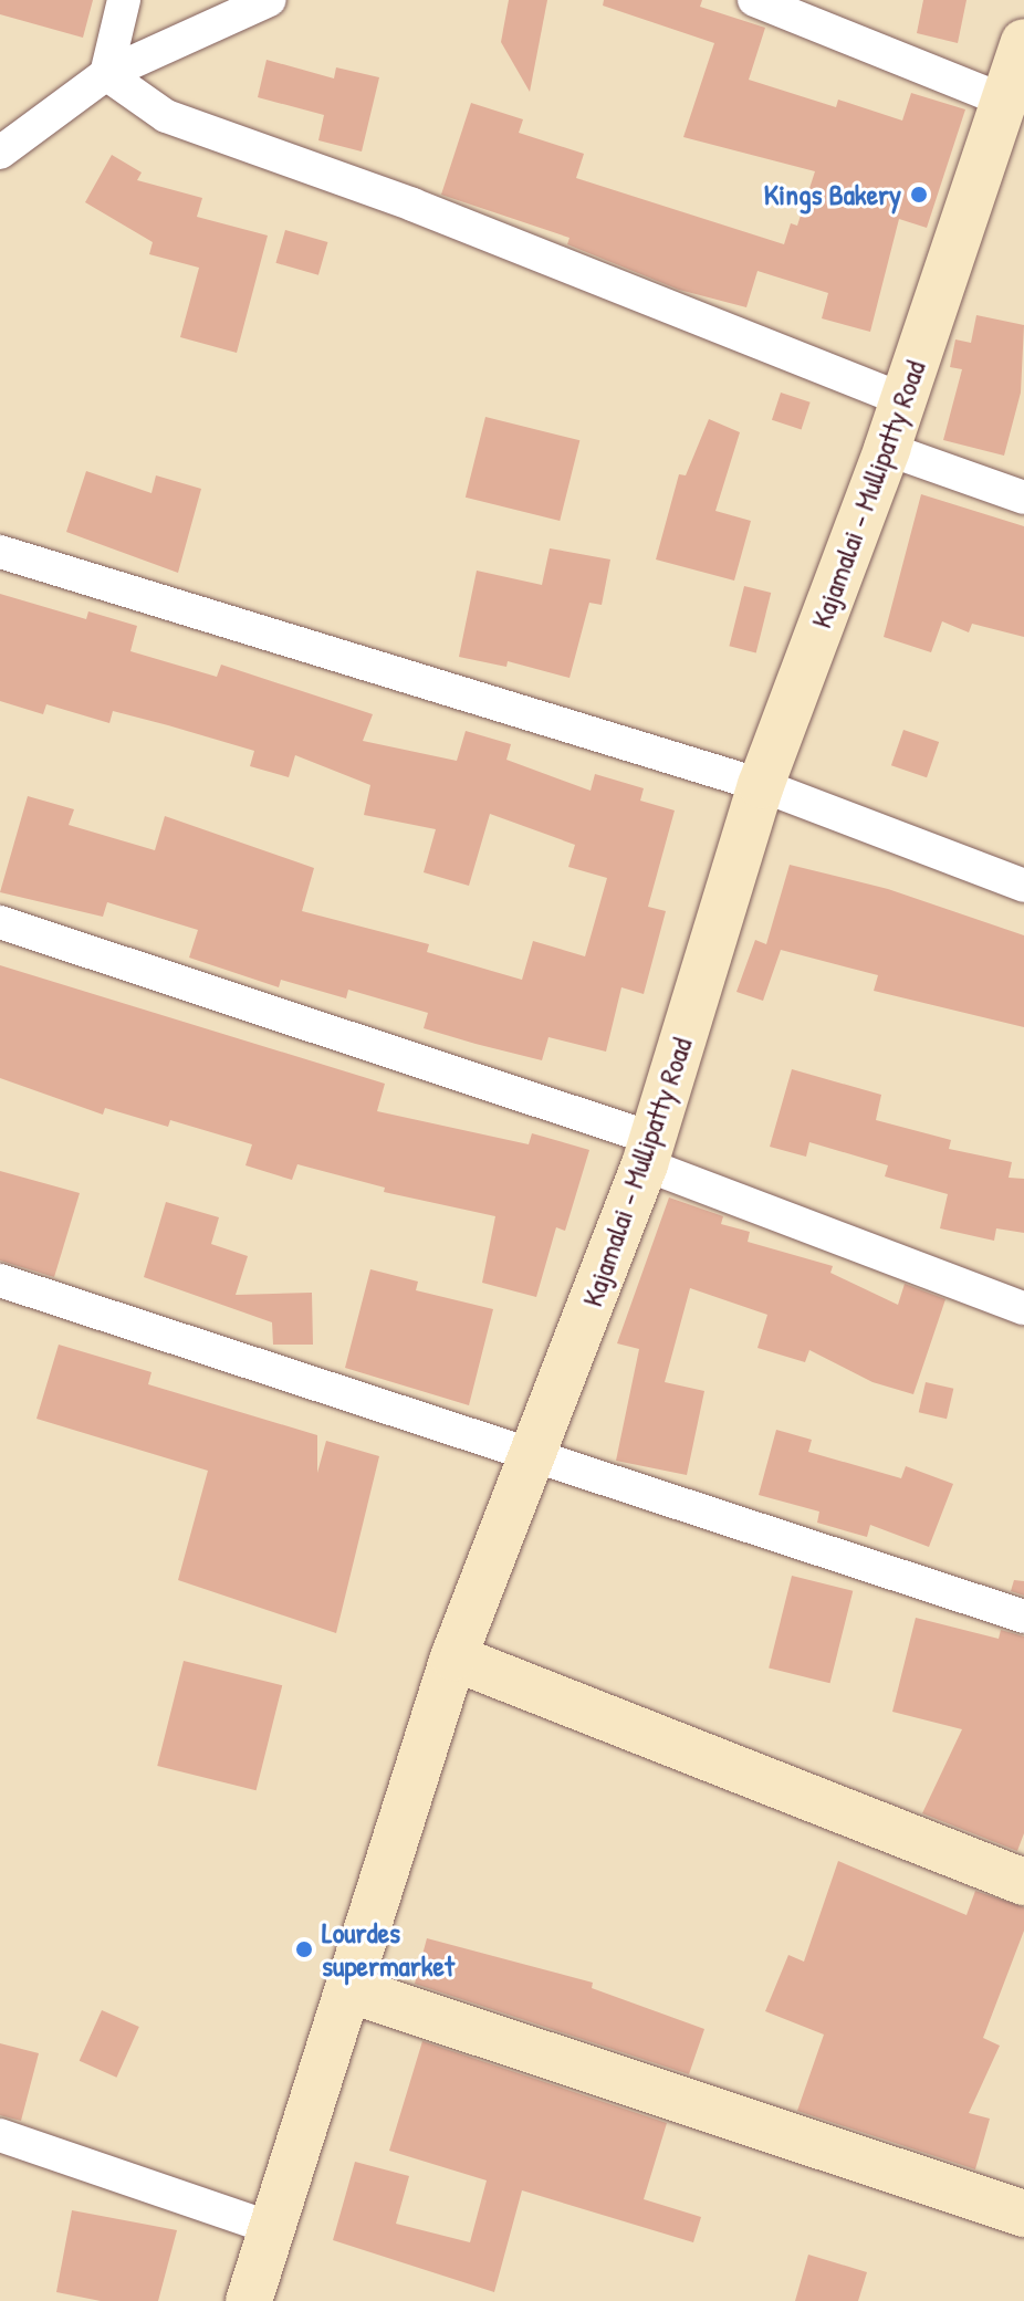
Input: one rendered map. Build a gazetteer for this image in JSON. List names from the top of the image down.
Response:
{
  "streets": {
    "main road": ["Kajamalai - Mullipatty Road"]
  },
  "places": ["Kings Bakery", "Lourdes supermarket"]
}
